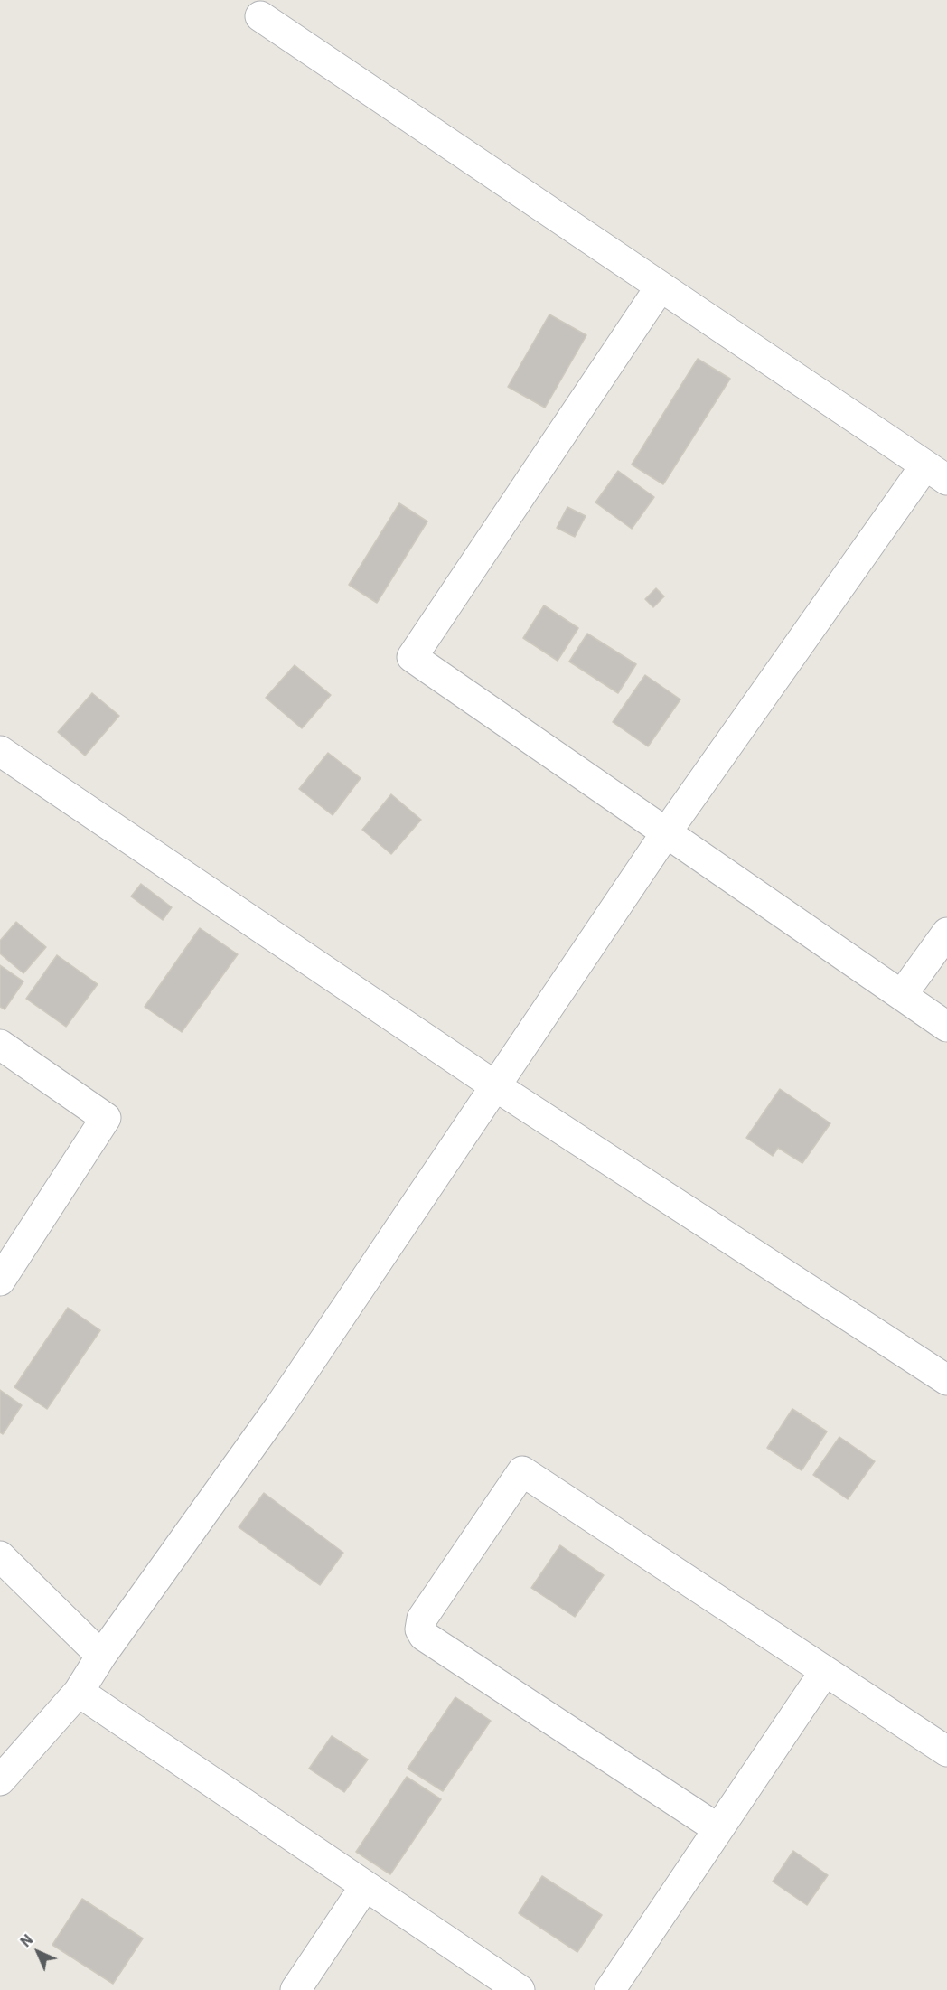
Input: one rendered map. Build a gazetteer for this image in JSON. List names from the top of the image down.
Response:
{
  "north": "top left"
}
